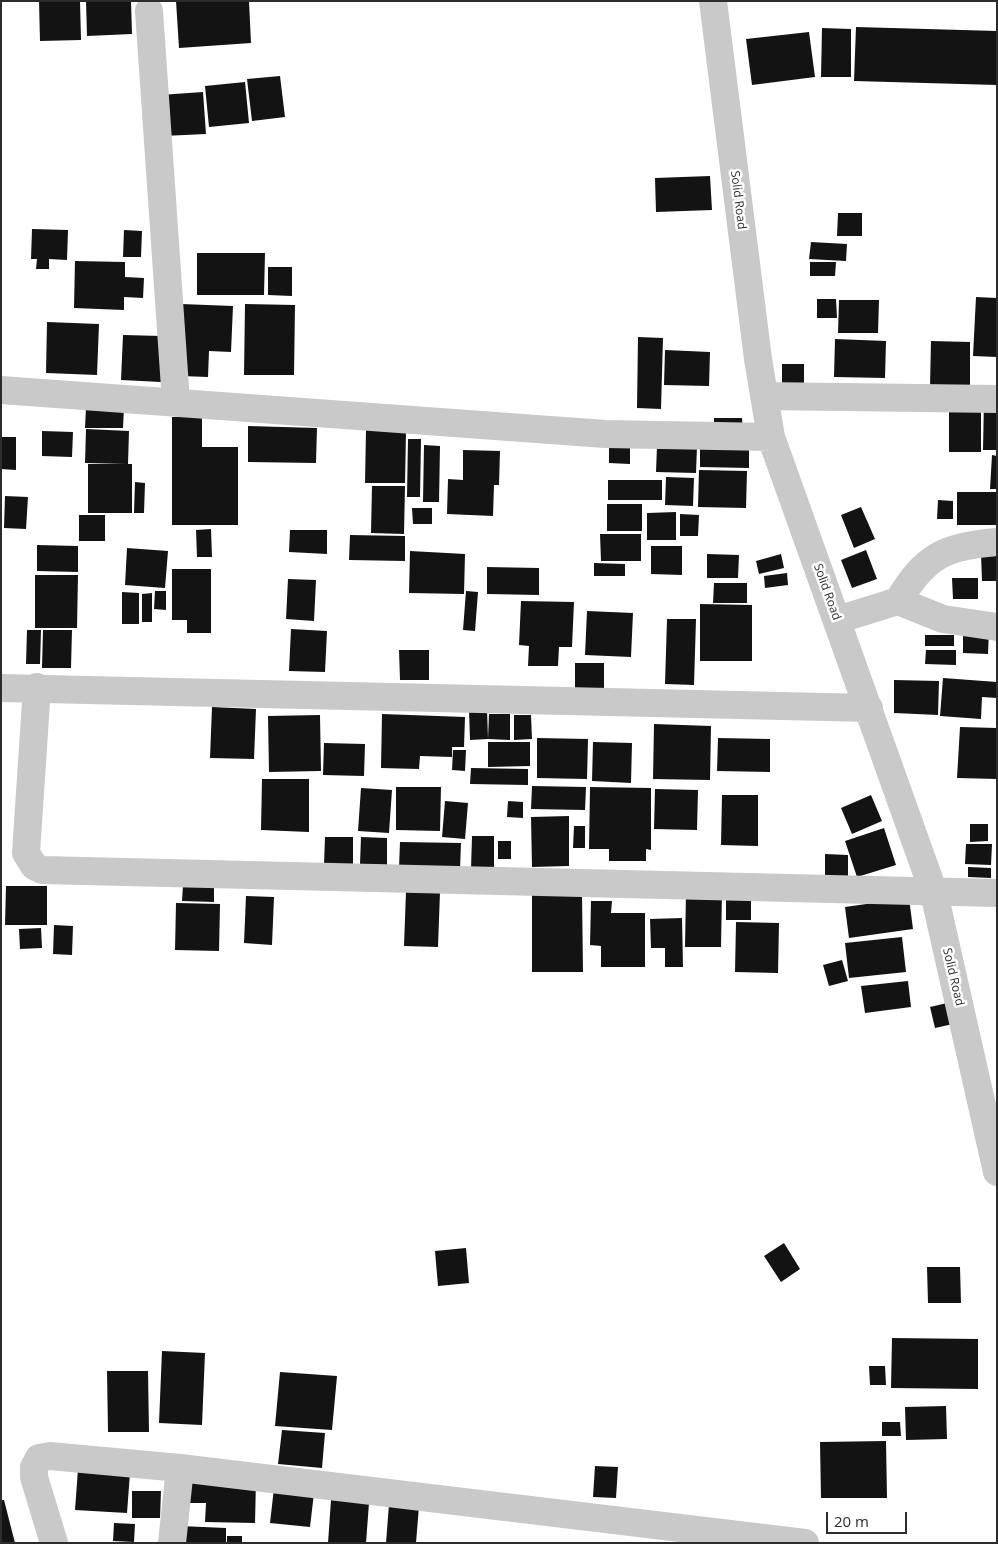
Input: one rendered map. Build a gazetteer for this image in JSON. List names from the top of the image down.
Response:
{
  "streets": {
    "street": ["Solid Road"]
  },
  "scale_bar": "20 m"
}
